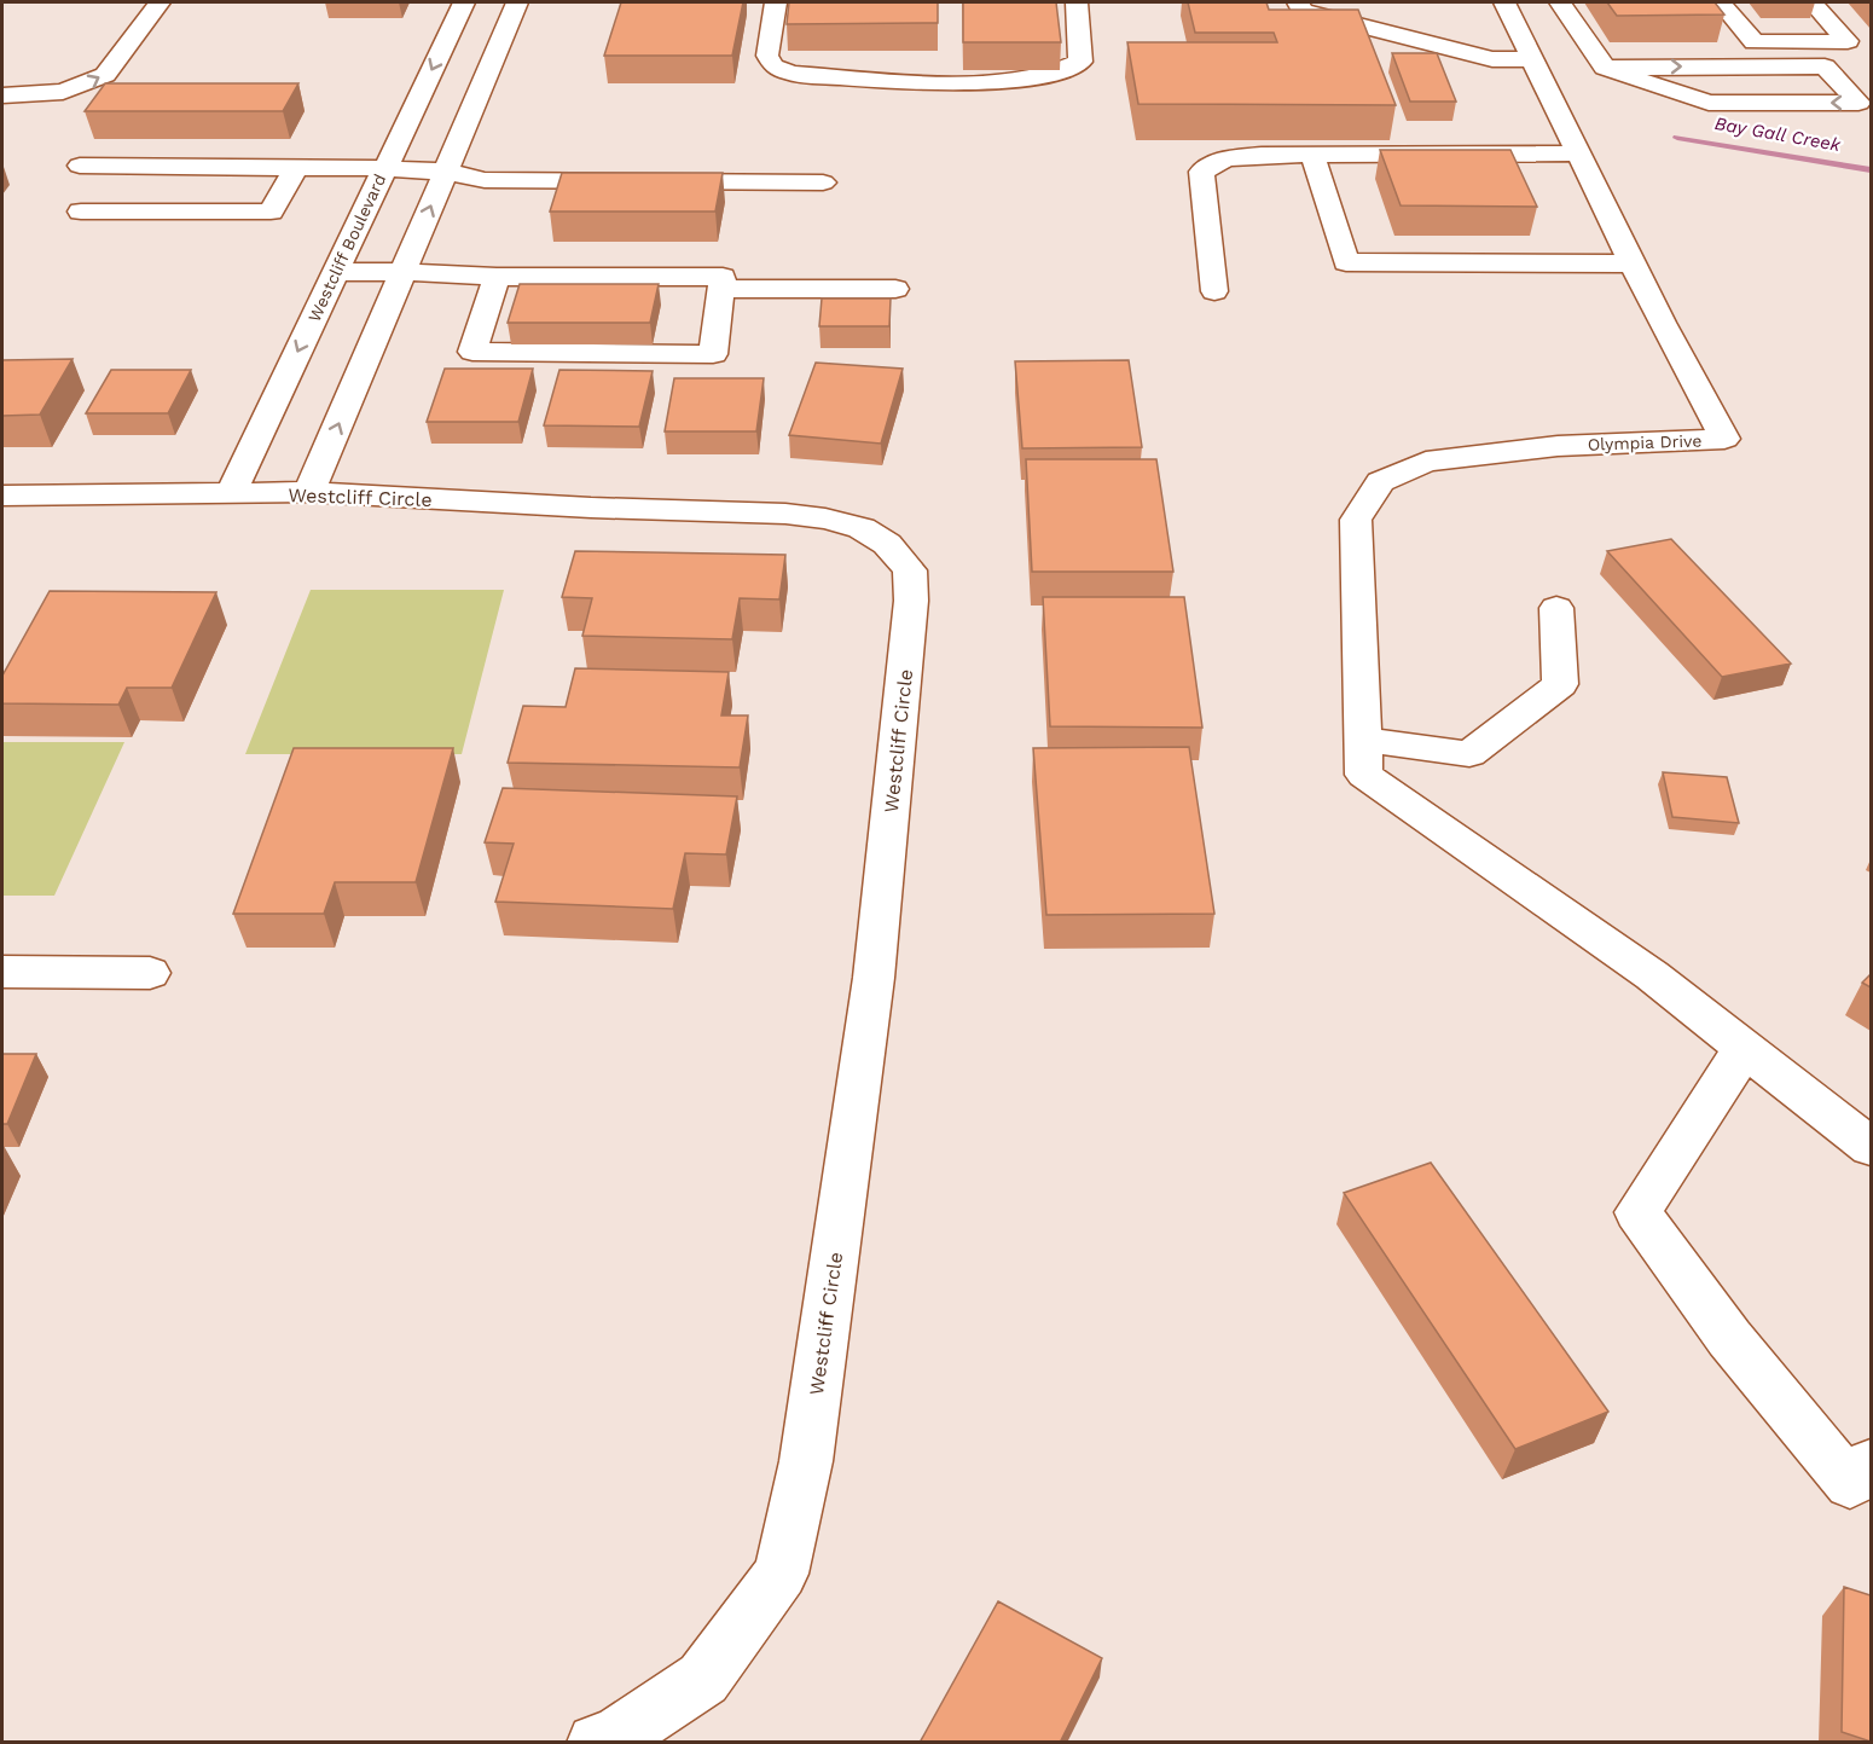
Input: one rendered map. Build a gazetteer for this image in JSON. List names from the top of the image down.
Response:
{
  "streets": {
    "street": ["Westcliff Boulevard", "Olympia Drive", "Westcliff Circle"]
  },
  "crossings": [
    ["Westcliff Boulevard", "Westcliff Circle"]
  ],
  "water": ["Bay Gall Creek"]
}
